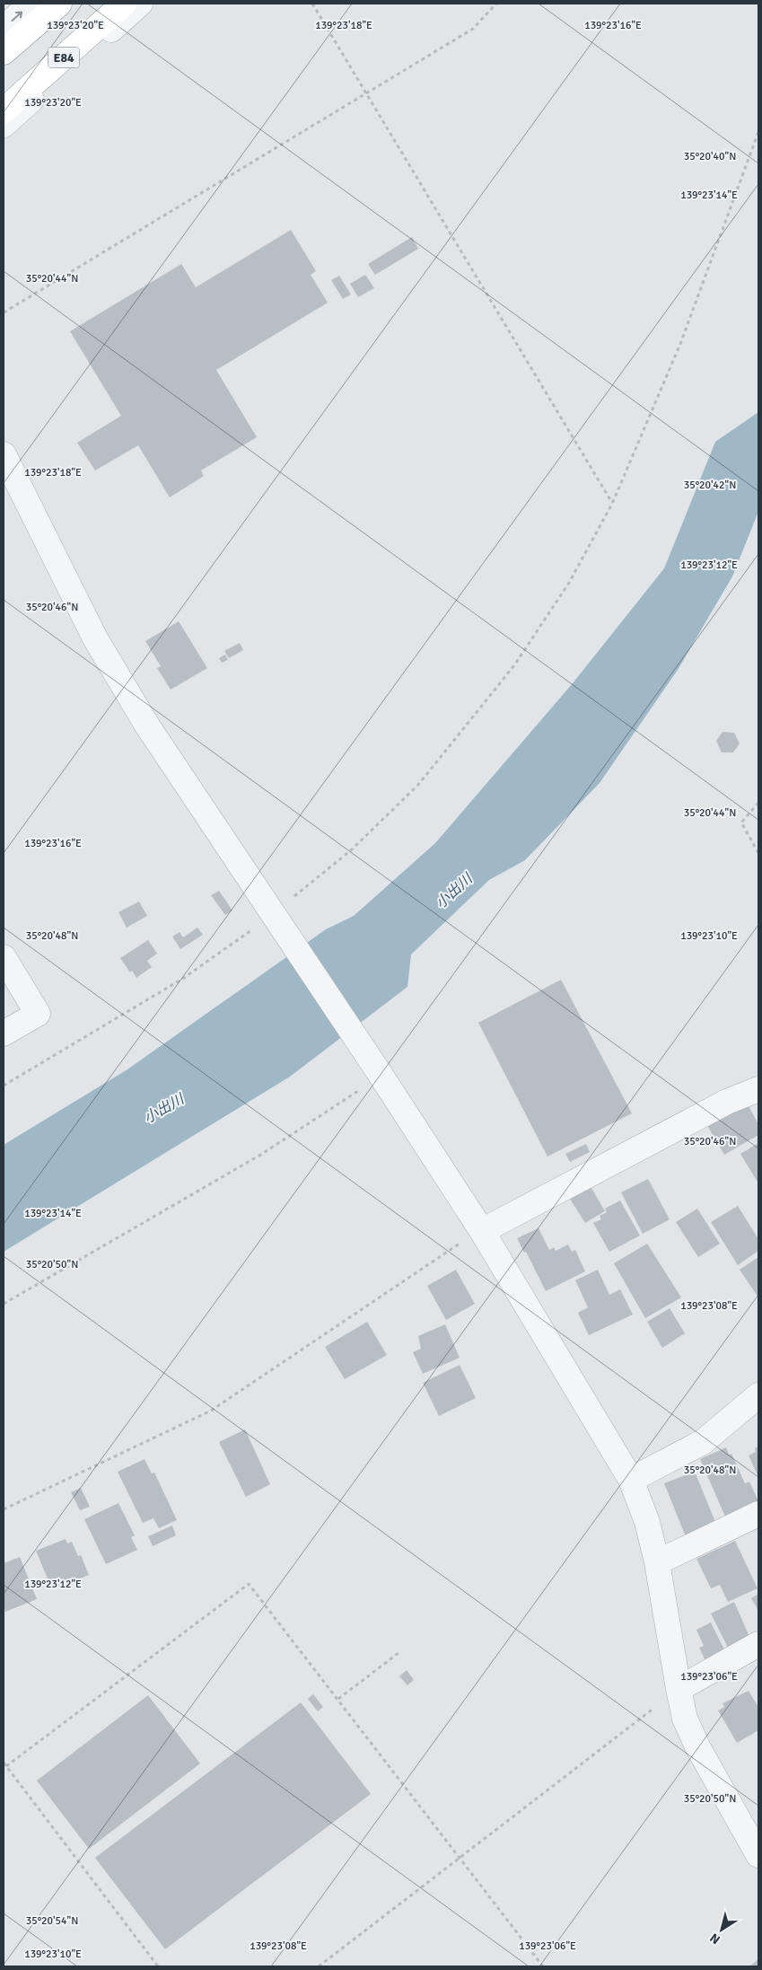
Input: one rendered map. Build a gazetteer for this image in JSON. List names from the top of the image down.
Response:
{
  "streets": {
    "highway": ["E84"]
  },
  "water": ["小出川"],
  "north": "bottom left",
  "coordinates": [
    "139°23'20\"E",
    "139°23'16\"E",
    "139°23'18\"E",
    "35°20'40\"N",
    "139°23'14\"E",
    "35°20'44\"N",
    "35°20'42\"N",
    "139°23'12\"E",
    "35°20'46\"N",
    "139°23'10\"E",
    "35°20'48\"N",
    "35°20'50\"N",
    "139°23'08\"E",
    "139°23'06\"E",
    "35°20'54\"N"
  ]
}
